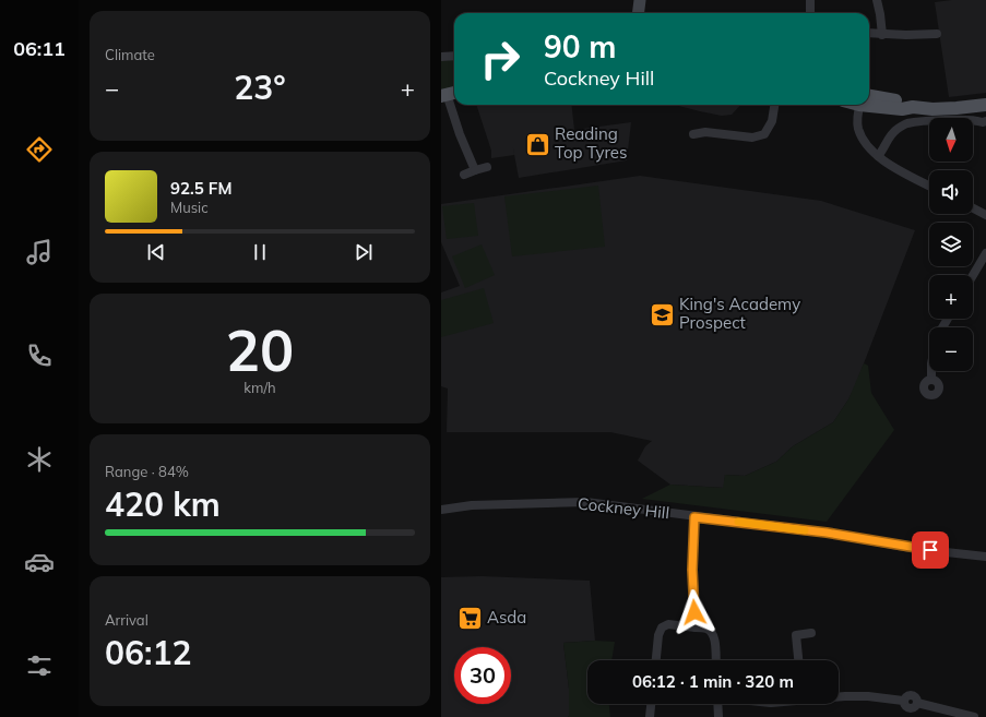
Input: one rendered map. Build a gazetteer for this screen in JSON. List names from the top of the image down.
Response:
{
  "streets": {
    "street": ["Cockney Hill"]
  },
  "places": {
    "shop": ["Reading Top Tyres"],
    "school or university": ["King's Academy Prospect"],
    "supermarket": ["Asda"]
  },
  "north": "bottom",
  "page": {
    "tabs": "06:11",
    "tile": [
      "Climate",
      ["20", "km/h"],
      ["Range · 84%", "420 km"],
      ["Arrival", "06:12"]
    ],
    "turn": ["90 m", "Cockney Hill"],
    "heat": ["−", "23°", "+"],
    "map_buttons": ["+", "−"],
    "song": ["92.5 FM", "Music"],
    "limit": "30",
    "trip": "06:12 · 1 min · 320 m"
  }
}
